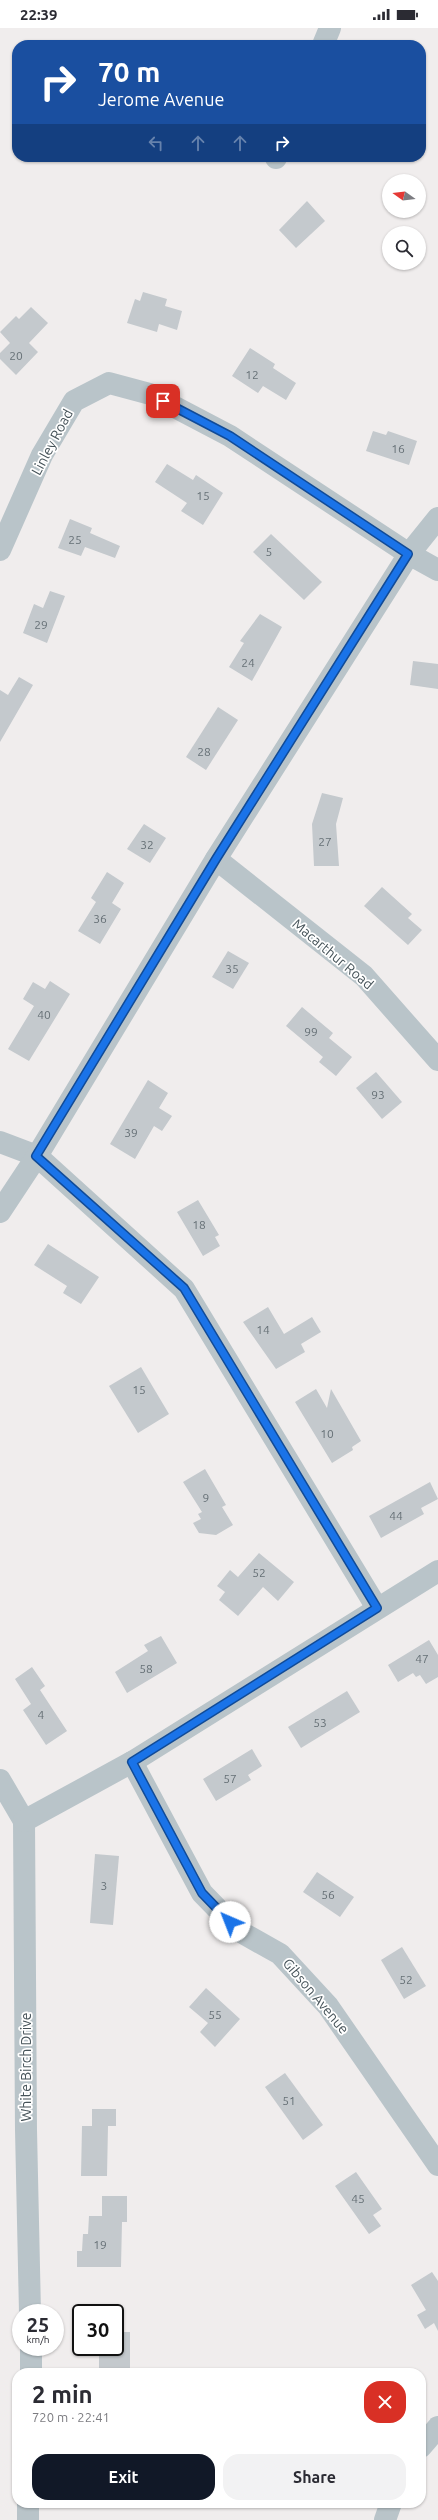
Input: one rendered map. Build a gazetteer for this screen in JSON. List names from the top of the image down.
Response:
{
  "streets": {
    "street": [
      "Linley Road",
      "Macarthur Road",
      "Gibson Avenue",
      "White Birch Drive"
    ]
  },
  "house_numbers": [
    "20",
    "12",
    "16",
    "15",
    "25",
    "5",
    "29",
    "24",
    "28",
    "27",
    "32",
    "36",
    "35",
    "40",
    "99",
    "93",
    "39",
    "18",
    "14",
    "15",
    "10",
    "9",
    "44",
    "52",
    "47",
    "58",
    "4",
    "53",
    "57",
    "3",
    "56",
    "52",
    "55",
    "51",
    "45",
    "19"
  ],
  "north": "left",
  "page": {
    "status": "22:39",
    "turn": ["70 m", "Jerome Avenue"],
    "speed": "25 km/h",
    "limit": "30",
    "heading": ["2 min", "720 m · 22:41"],
    "buttons": ["Exit", "Share"]
  }
}
